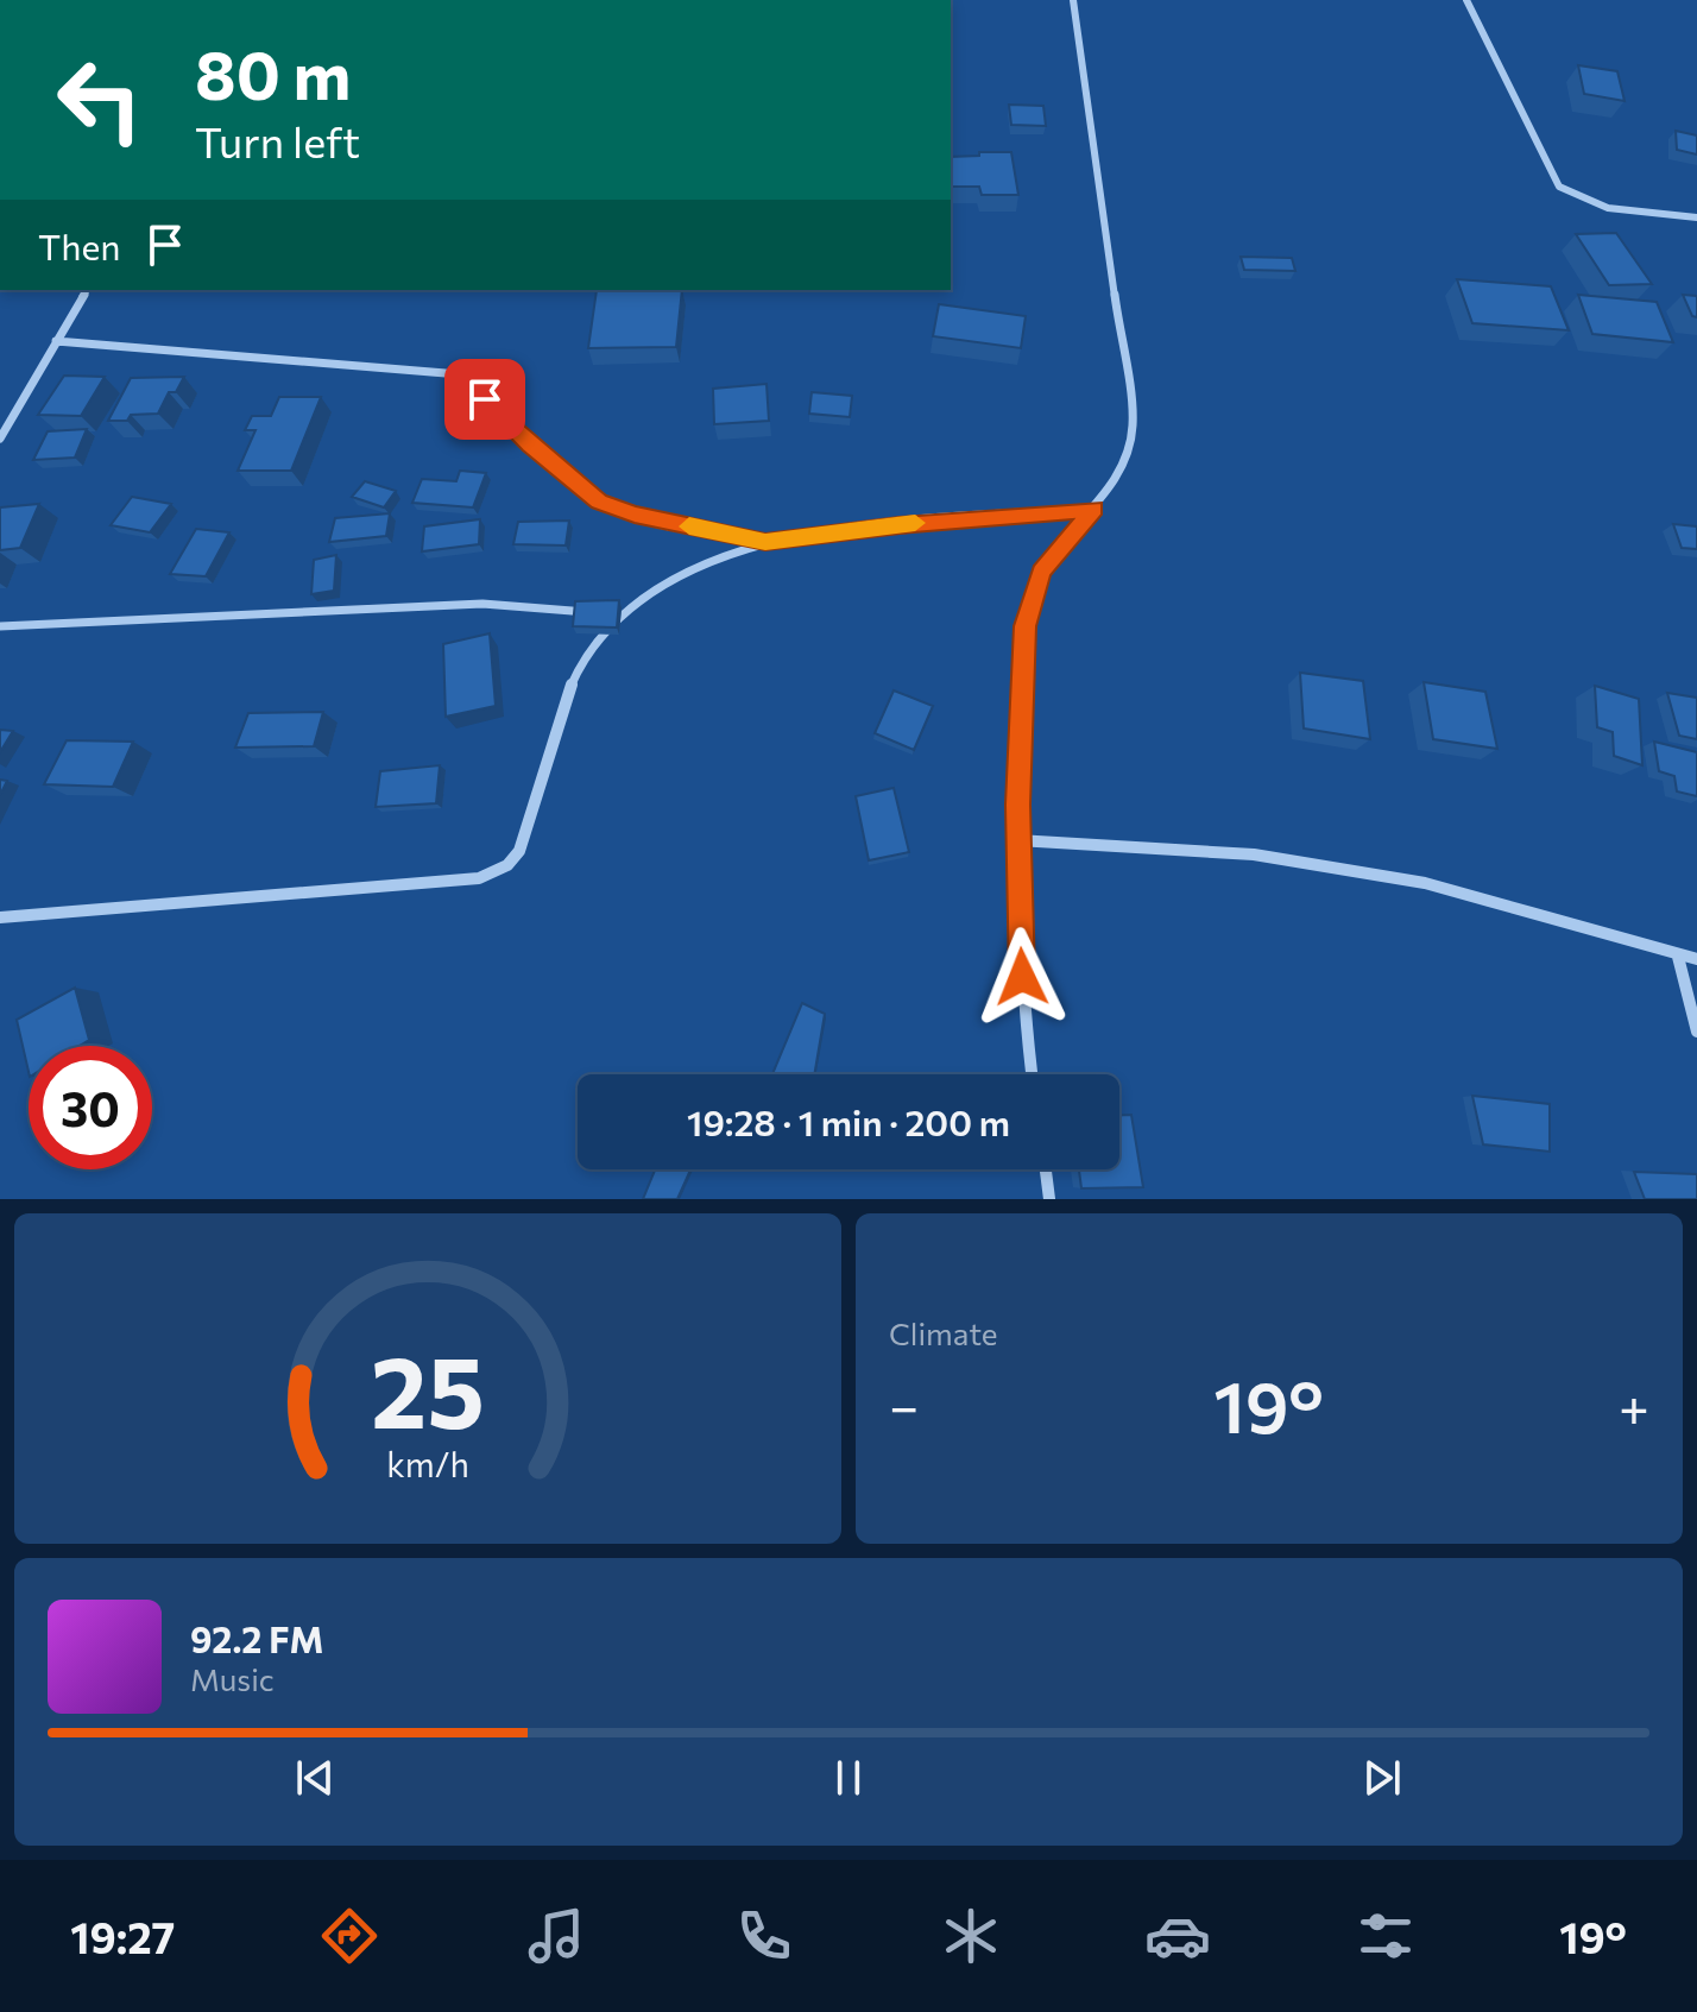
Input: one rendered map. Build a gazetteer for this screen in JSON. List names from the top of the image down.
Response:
{
  "page": {
    "turn": ["80 m", "Turn left"],
    "then": "Then",
    "limit": "30",
    "trip": "19:28 · 1 min · 200 m",
    "tile": "Climate",
    "heat": ["−", "19°", "+"],
    "song": ["92.2 FM", "Music"],
    "tabs": ["19:27", "19°"],
    "gauge": ["25", "km/h"]
  }
}
